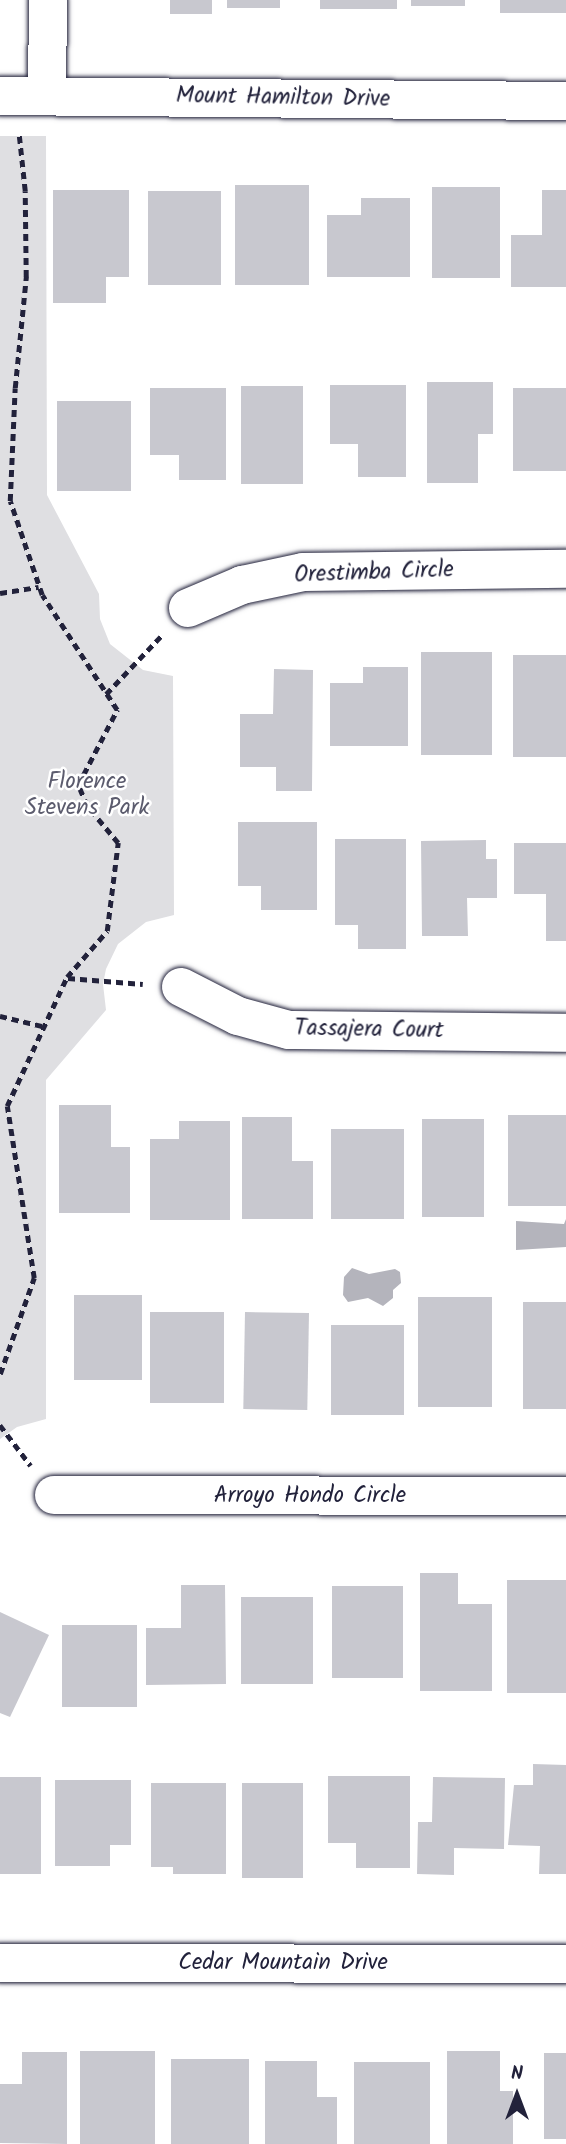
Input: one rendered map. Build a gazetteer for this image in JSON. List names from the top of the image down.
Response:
{
  "streets": {
    "street": [
      "Mount Hamilton Drive",
      "Orestimba Circle",
      "Tassajera Court",
      "Arroyo Hondo Circle",
      "Cedar Mountain Drive"
    ]
  },
  "parks": ["Florence Stevens Park"],
  "north": "top"
}
